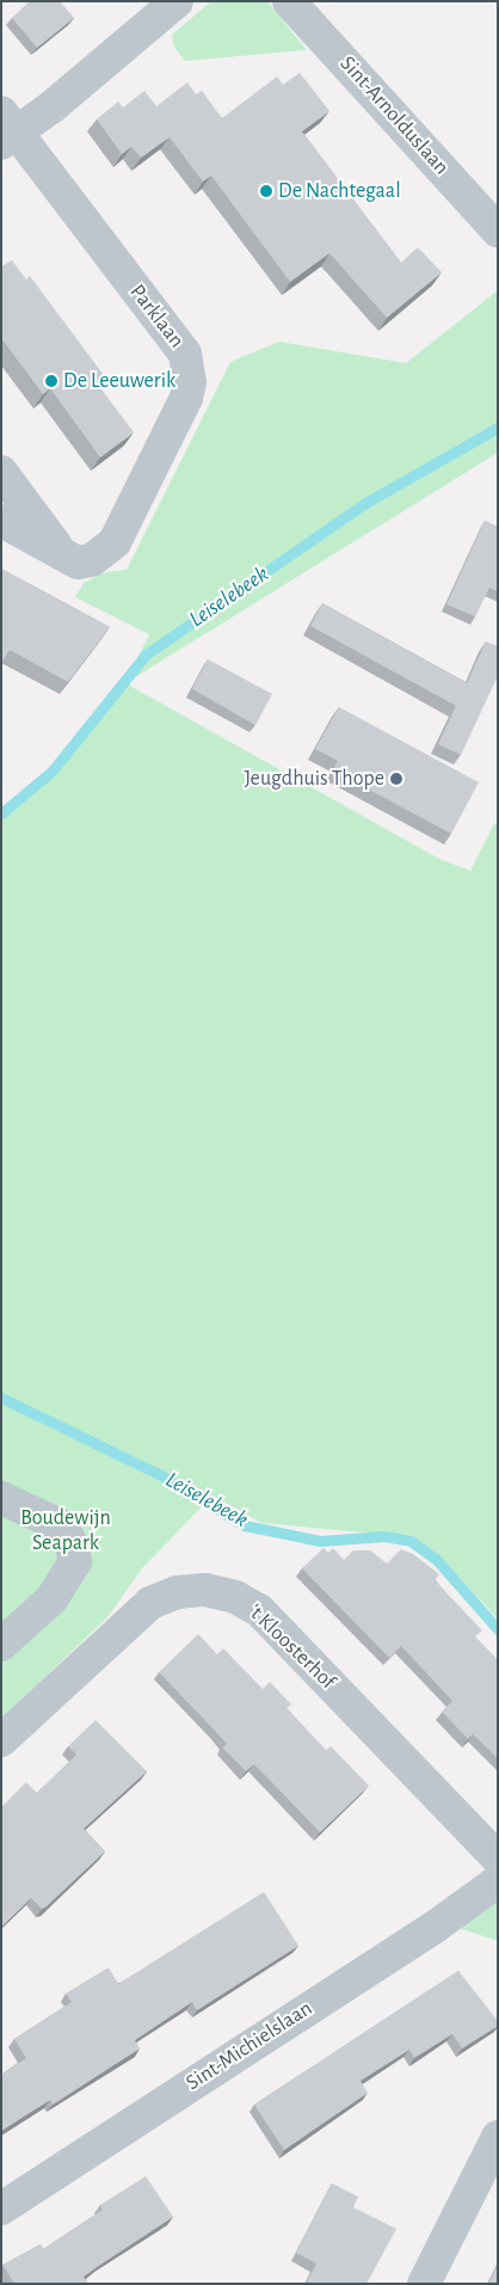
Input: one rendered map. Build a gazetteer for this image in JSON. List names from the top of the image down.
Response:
{
  "streets": {
    "street": [
      "Sint-Arnolduslaan",
      "Parklaan",
      "'t Kloosterhof",
      "Sint-Michielslaan"
    ]
  },
  "water": ["Leiselebeek"],
  "parks": ["Boudewijn Seapark"],
  "places": ["De Nachtegaal", "De Leeuwerik", "Jeugdhuis Thope"]
}
